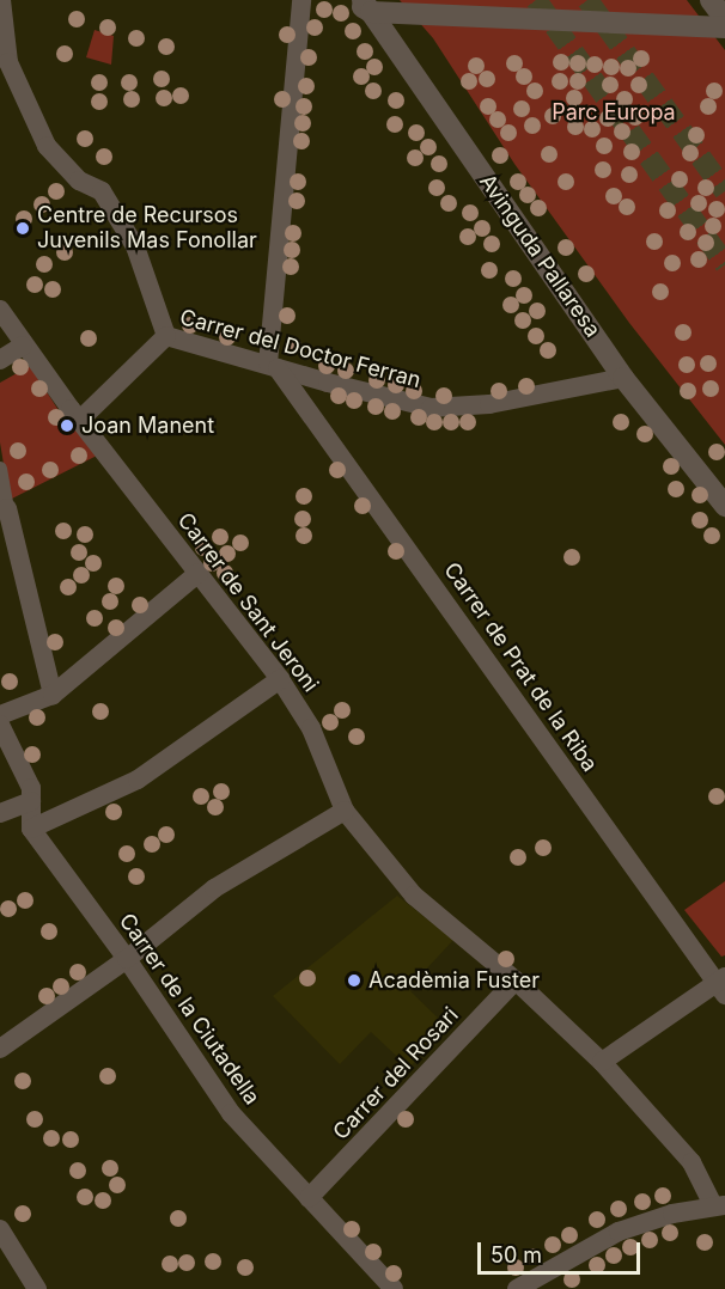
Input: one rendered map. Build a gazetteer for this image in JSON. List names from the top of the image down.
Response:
{
  "streets": {
    "street": [
      "Avinguda Pallaresa",
      "Carrer del Doctor Ferran",
      "Carrer de Sant Jeroni",
      "Carrer de Prat de la Riba",
      "Carrer de la Ciutadella",
      "Carrer del Rosari"
    ]
  },
  "crossings": [
    ["Avinguda Pallaresa", "Carrer del Doctor Ferran"],
    ["Carrer del Doctor Ferran", "Carrer de Sant Jeroni"],
    ["Carrer del Doctor Ferran", "Carrer de Prat de la Riba"],
    ["Carrer de Sant Jeroni", "Carrer del Rosari"],
    ["Carrer de la Ciutadella", "Carrer del Rosari"]
  ],
  "parks": ["Parc Europa"],
  "places": ["Centre de Recursos Juvenils Mas Fonollar", "Joan Manent", "Acadèmia Fuster"],
  "scale_bar": "50 m"
}
